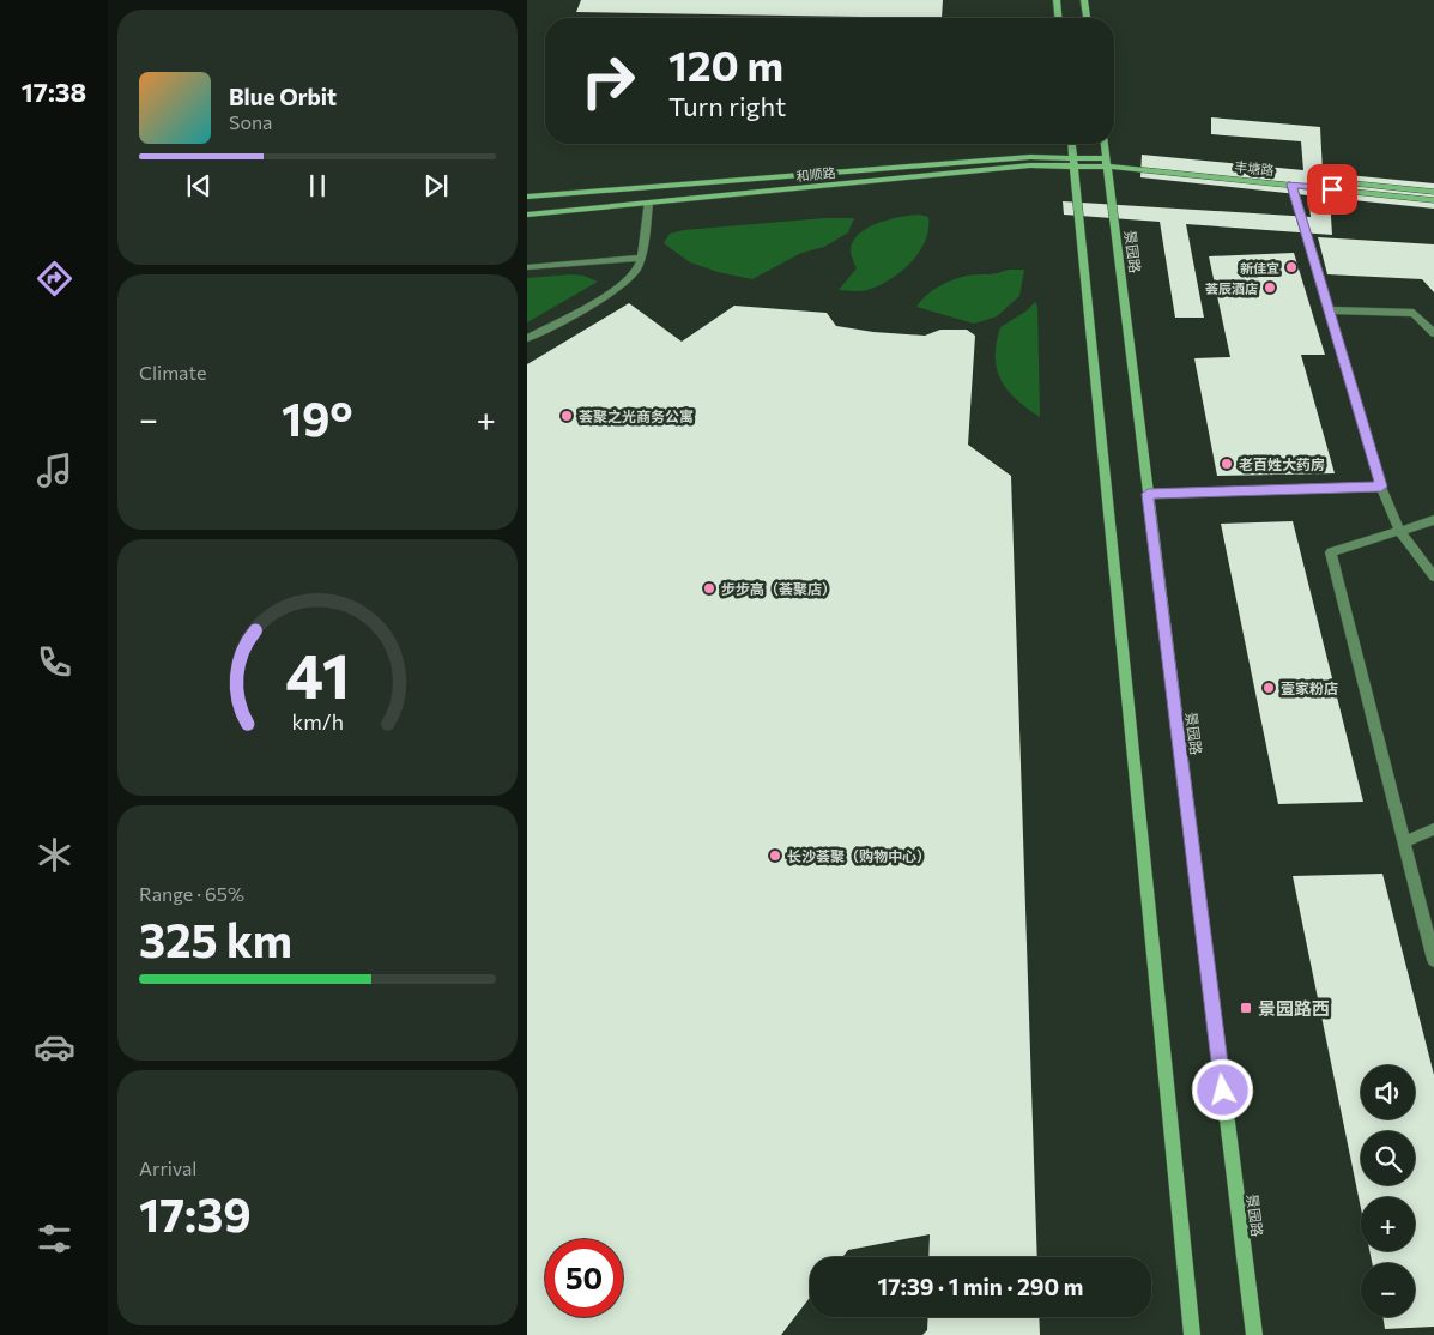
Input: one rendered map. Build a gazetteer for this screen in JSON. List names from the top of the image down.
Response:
{
  "streets": {
    "main road": ["丰塘路", "和顺路", "景园路"]
  },
  "crossings": [
    ["丰塘路", "和顺路"],
    ["丰塘路", "景园路"],
    ["和顺路", "景园路"]
  ],
  "places": {
    "other": [
      "新佳宜",
      "荟辰酒店",
      "荟聚之光商务公寓",
      "老百姓大药房",
      "步步高（荟聚店）",
      "壹家粉店",
      "长沙荟聚（购物中心）"
    ],
    "transit": ["景园路西"]
  },
  "page": {
    "tabs": "17:38",
    "turn": ["120 m", "Turn right"],
    "song": ["Blue Orbit", "Sona"],
    "tile": [
      "Climate",
      ["Range · 65%", "325 km"],
      ["Arrival", "17:39"]
    ],
    "heat": ["−", "19°", "+"],
    "map_buttons": ["+", "−"],
    "limit": "50",
    "trip": "17:39 · 1 min · 290 m",
    "gauge": ["41", "km/h"]
  }
}
